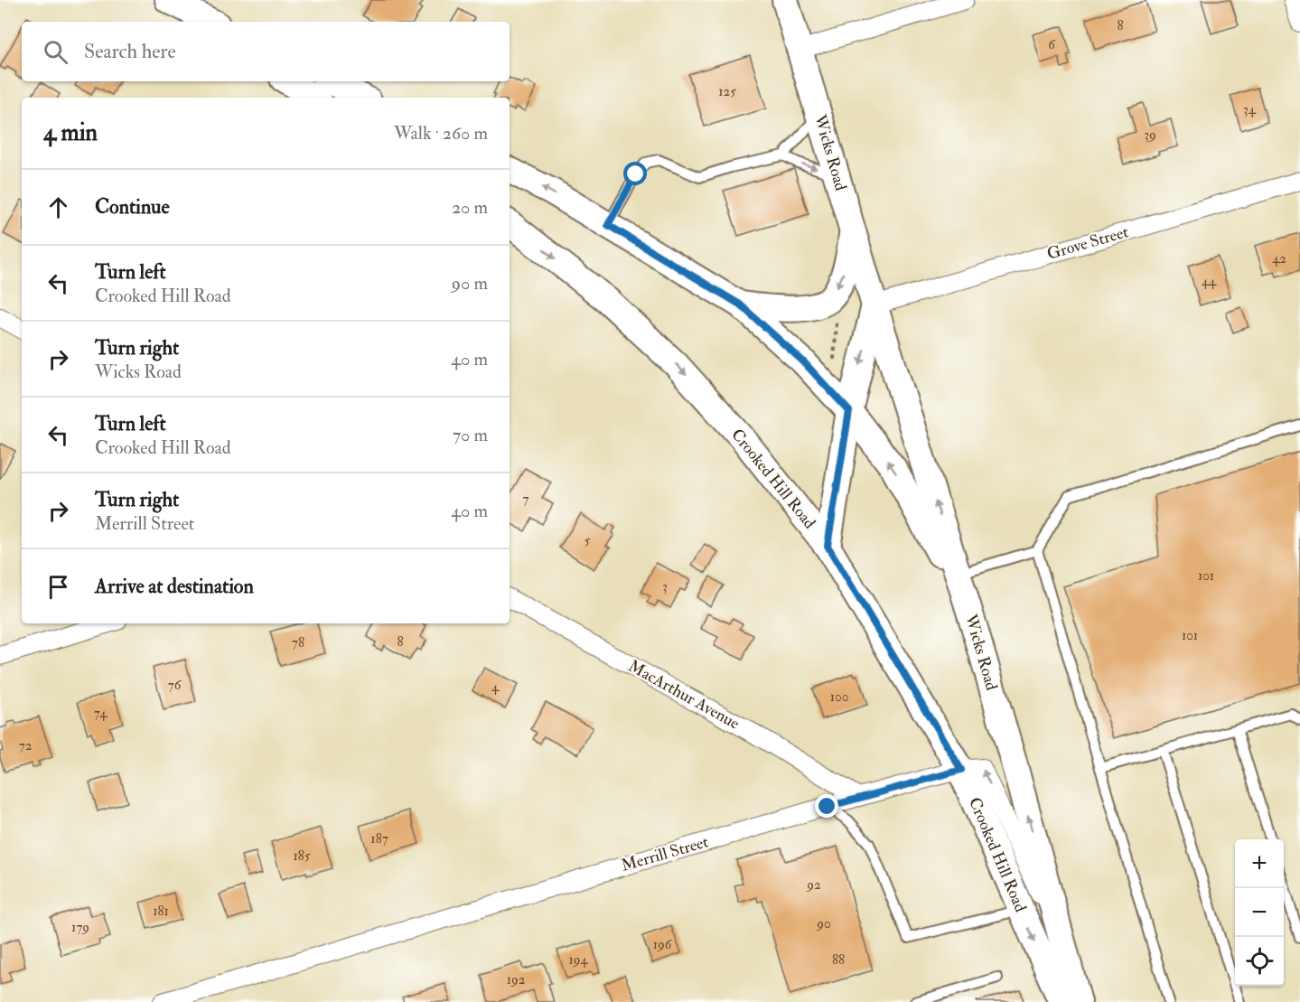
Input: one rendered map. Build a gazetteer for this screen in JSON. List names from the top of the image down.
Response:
{
  "streets": {
    "main road": ["Wicks Road", "Crooked Hill Road"],
    "street": ["Grove Street", "MacArthur Avenue", "Merrill Street"]
  },
  "crossings": [
    ["Wicks Road", "Grove Street"],
    ["Wicks Road", "Crooked Hill Road"],
    ["Wicks Road", "Merrill Street"],
    ["Crooked Hill Road", "Merrill Street"],
    ["MacArthur Avenue", "Merrill Street"]
  ],
  "house_numbers": [
    "8",
    "6",
    "125",
    "34",
    "39",
    "42",
    "44",
    "7",
    "5",
    "101",
    "3",
    "101",
    "8",
    "78",
    "76",
    "4",
    "100",
    "74",
    "72",
    "187",
    "185",
    "92",
    "181",
    "90",
    "179",
    "196",
    "194",
    "88",
    "192"
  ],
  "page": {
    "search": "Search here",
    "heading": ["4 min", "Walk · 260 m"],
    "list": [
      ["Continue", "20 m"],
      ["Turn left", "Crooked Hill Road", "90 m"],
      ["Turn right", "Wicks Road", "40 m"],
      ["Turn left", "Crooked Hill Road", "70 m"],
      ["Turn right", "Merrill Street", "40 m"],
      "Arrive at destination"
    ],
    "map_buttons": ["+", "−"]
  }
}
